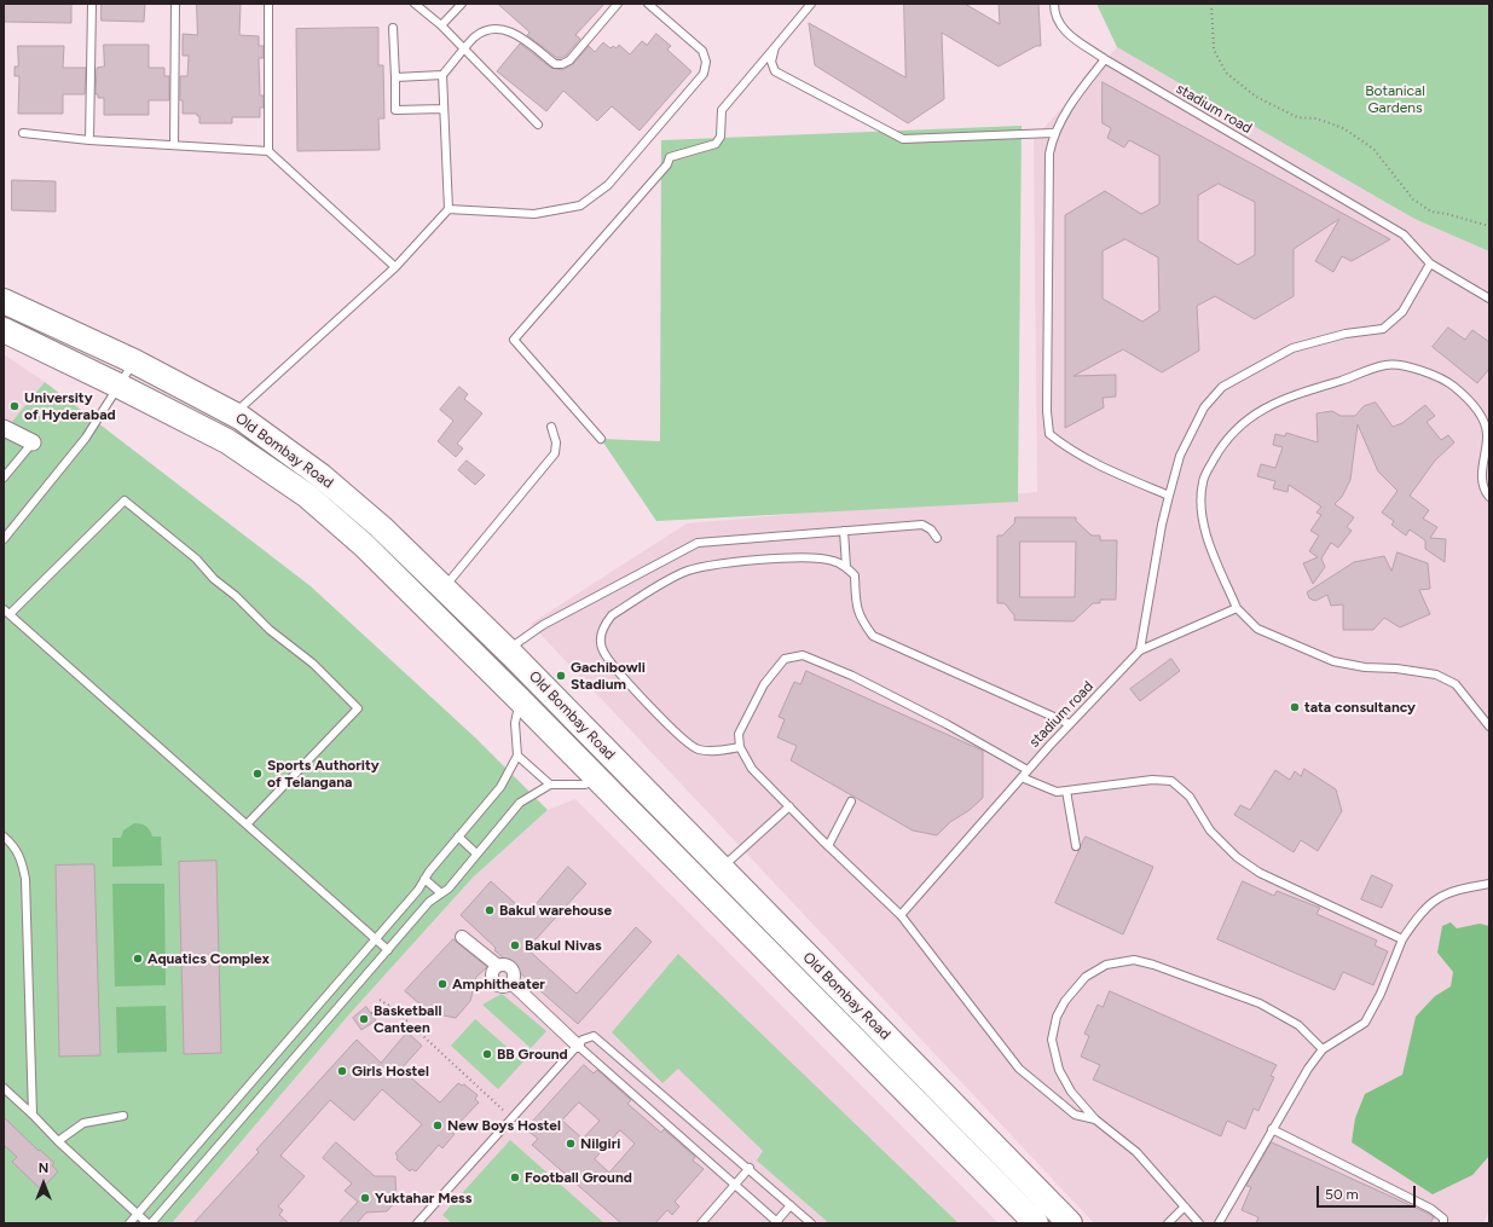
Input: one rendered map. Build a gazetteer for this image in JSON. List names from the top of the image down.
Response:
{
  "streets": {
    "main road": ["Old Bombay Road"],
    "lane": ["stadium road"]
  },
  "parks": ["Botanical Gardens"],
  "places": [
    "University of Hyderabad",
    "Gachibowli Stadium",
    "tata consultancy",
    "Sports Authority of Telangana",
    "Bakul warehouse",
    "Bakul Nivas",
    "Aquatics Complex",
    "Amphitheater",
    "Basketball Canteen",
    "BB Ground",
    "Girls Hostel",
    "New Boys Hostel",
    "Nilgiri",
    "Football Ground",
    "Yuktahar Mess"
  ],
  "scale_bar": "50 m",
  "north": "top"
}
